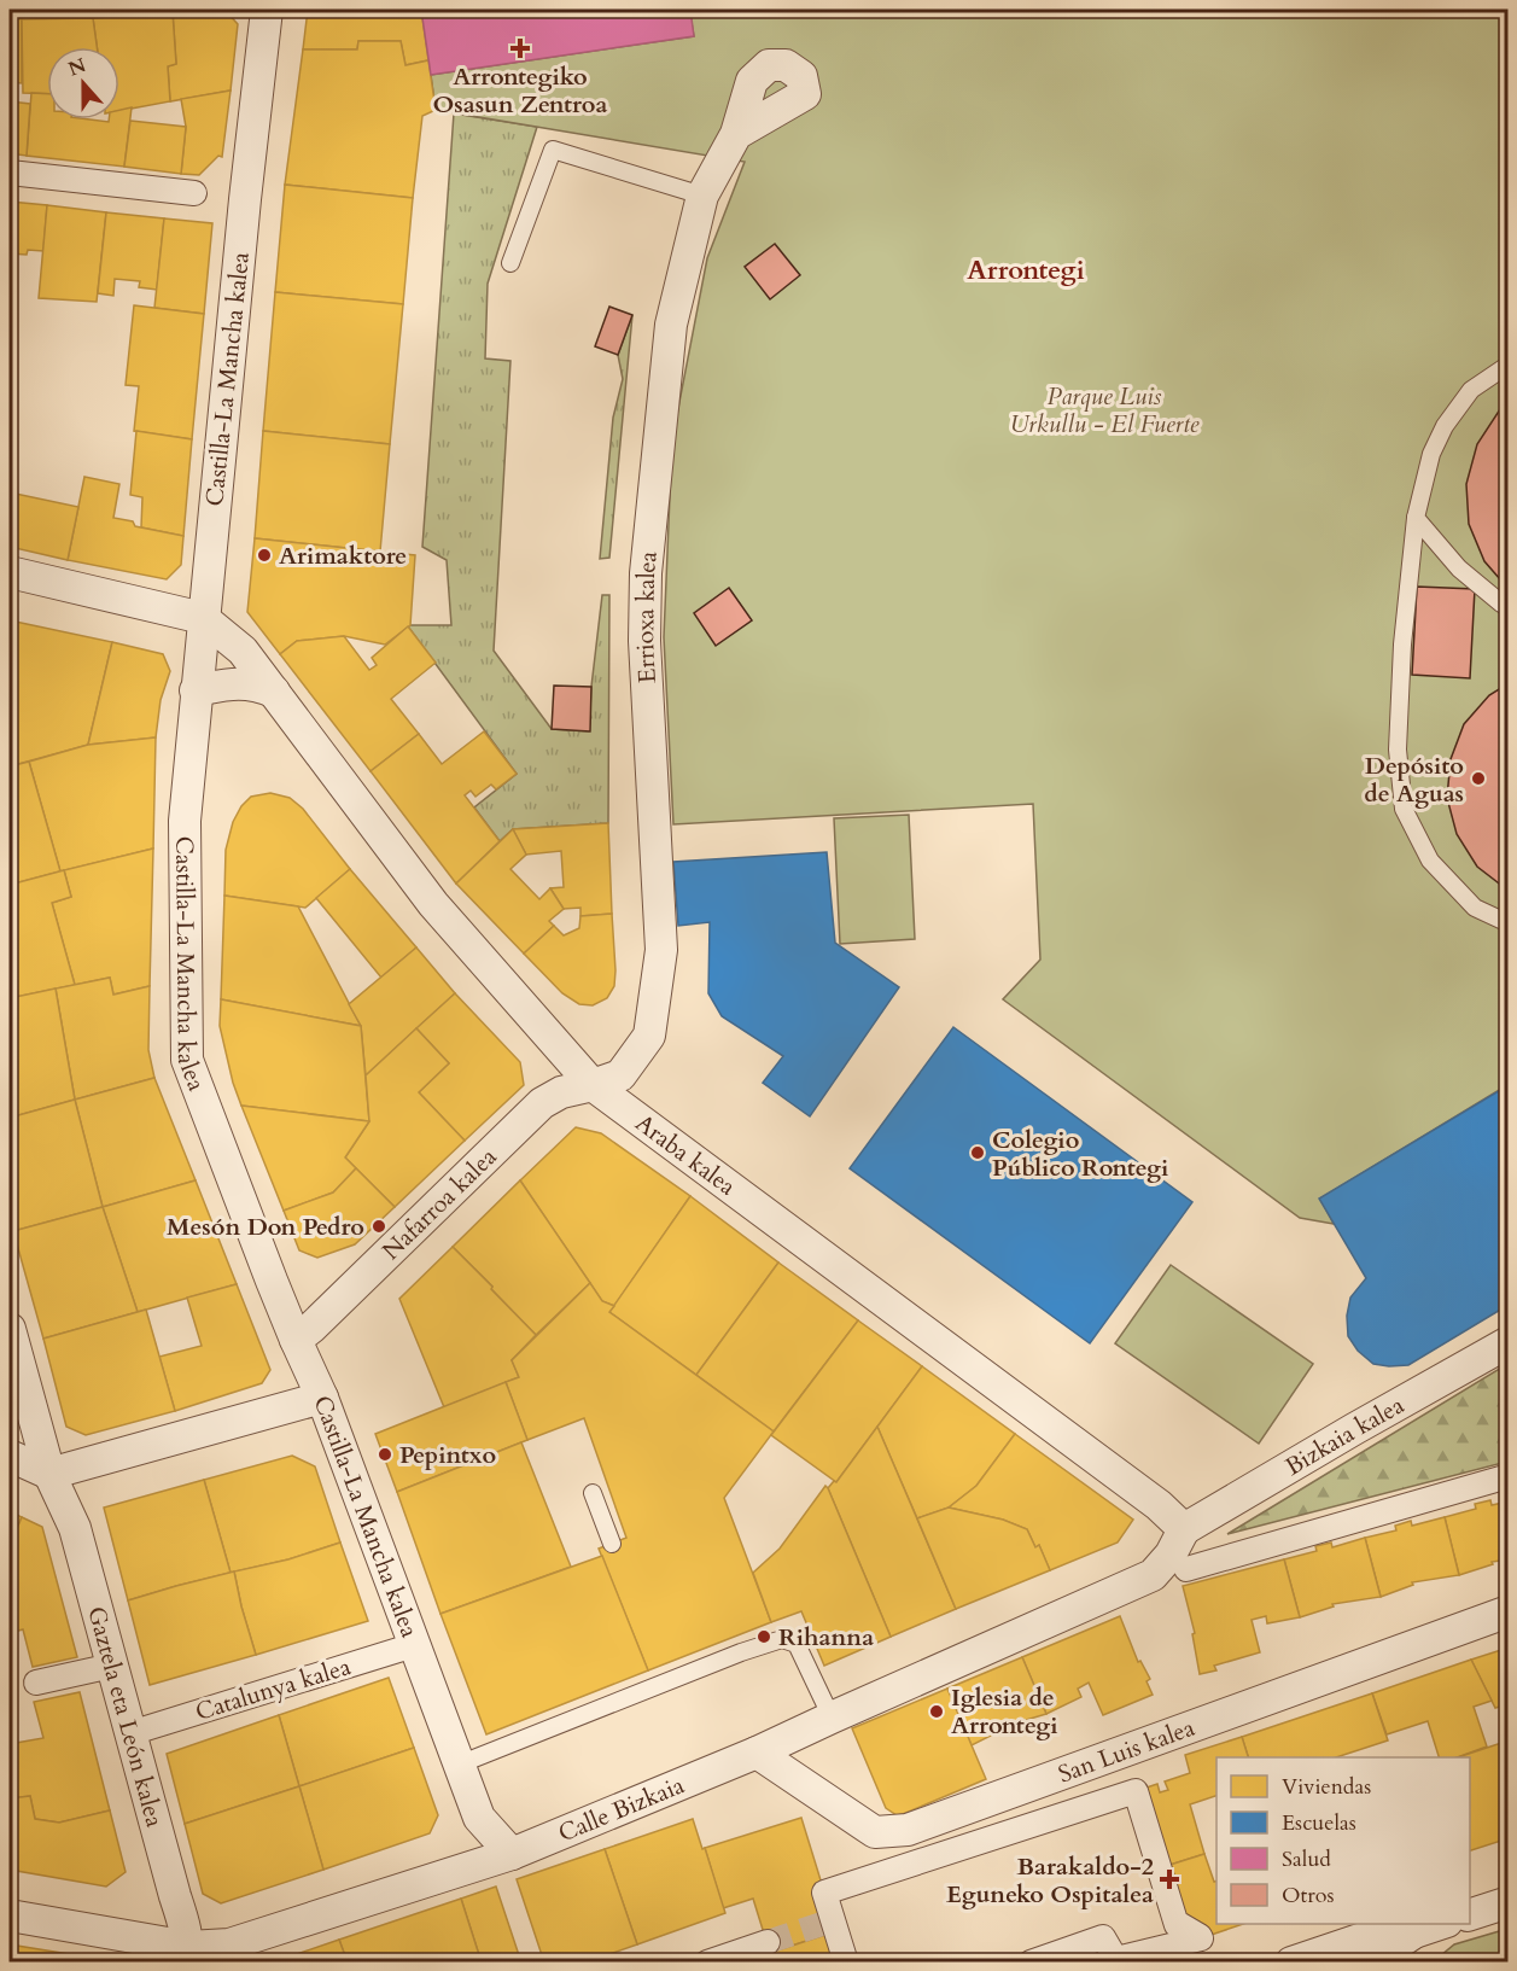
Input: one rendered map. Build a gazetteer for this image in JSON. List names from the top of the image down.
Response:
{
  "streets": {
    "street": [
      "Castilla-La Mancha kalea",
      "Errioxa kalea",
      "Araba kalea",
      "Nafarroa kalea",
      "Bizkaia kalea",
      "Catalunya kalea",
      "Gaztela eta León kalea",
      "San Luis kalea",
      "Calle Bizkaia"
    ]
  },
  "crossings": [
    ["Castilla-La Mancha kalea", "Araba kalea"],
    ["Castilla-La Mancha kalea", "Nafarroa kalea"],
    ["Castilla-La Mancha kalea", "Catalunya kalea"],
    ["Castilla-La Mancha kalea", "Calle Bizkaia"],
    ["Errioxa kalea", "Araba kalea"],
    ["Errioxa kalea", "Nafarroa kalea"],
    ["Araba kalea", "Nafarroa kalea"],
    ["Araba kalea", "Bizkaia kalea"],
    ["Araba kalea", "Calle Bizkaia"],
    ["Bizkaia kalea", "Calle Bizkaia"],
    ["Catalunya kalea", "Gaztela eta León kalea"],
    ["Gaztela eta León kalea", "Calle Bizkaia"],
    ["San Luis kalea", "Calle Bizkaia"]
  ],
  "districts": ["Arrontegi"],
  "parks": ["Parque Luis Urkullu - El Fuerte"],
  "places": {
    "health": ["Arrontegiko Osasun Zentroa", "Barakaldo-2 Eguneko Ospitalea"],
    "other": [
      "Arimaktore",
      "Depósito de Aguas",
      "Colegio Público Rontegi",
      "Mesón Don Pedro",
      "Pepintxo",
      "Rihanna",
      "Iglesia de Arrontegi"
    ]
  },
  "legend": [
    "Viviendas",
    "Escuelas",
    "Salud",
    "Otros"
  ],
  "north": "top"
}
